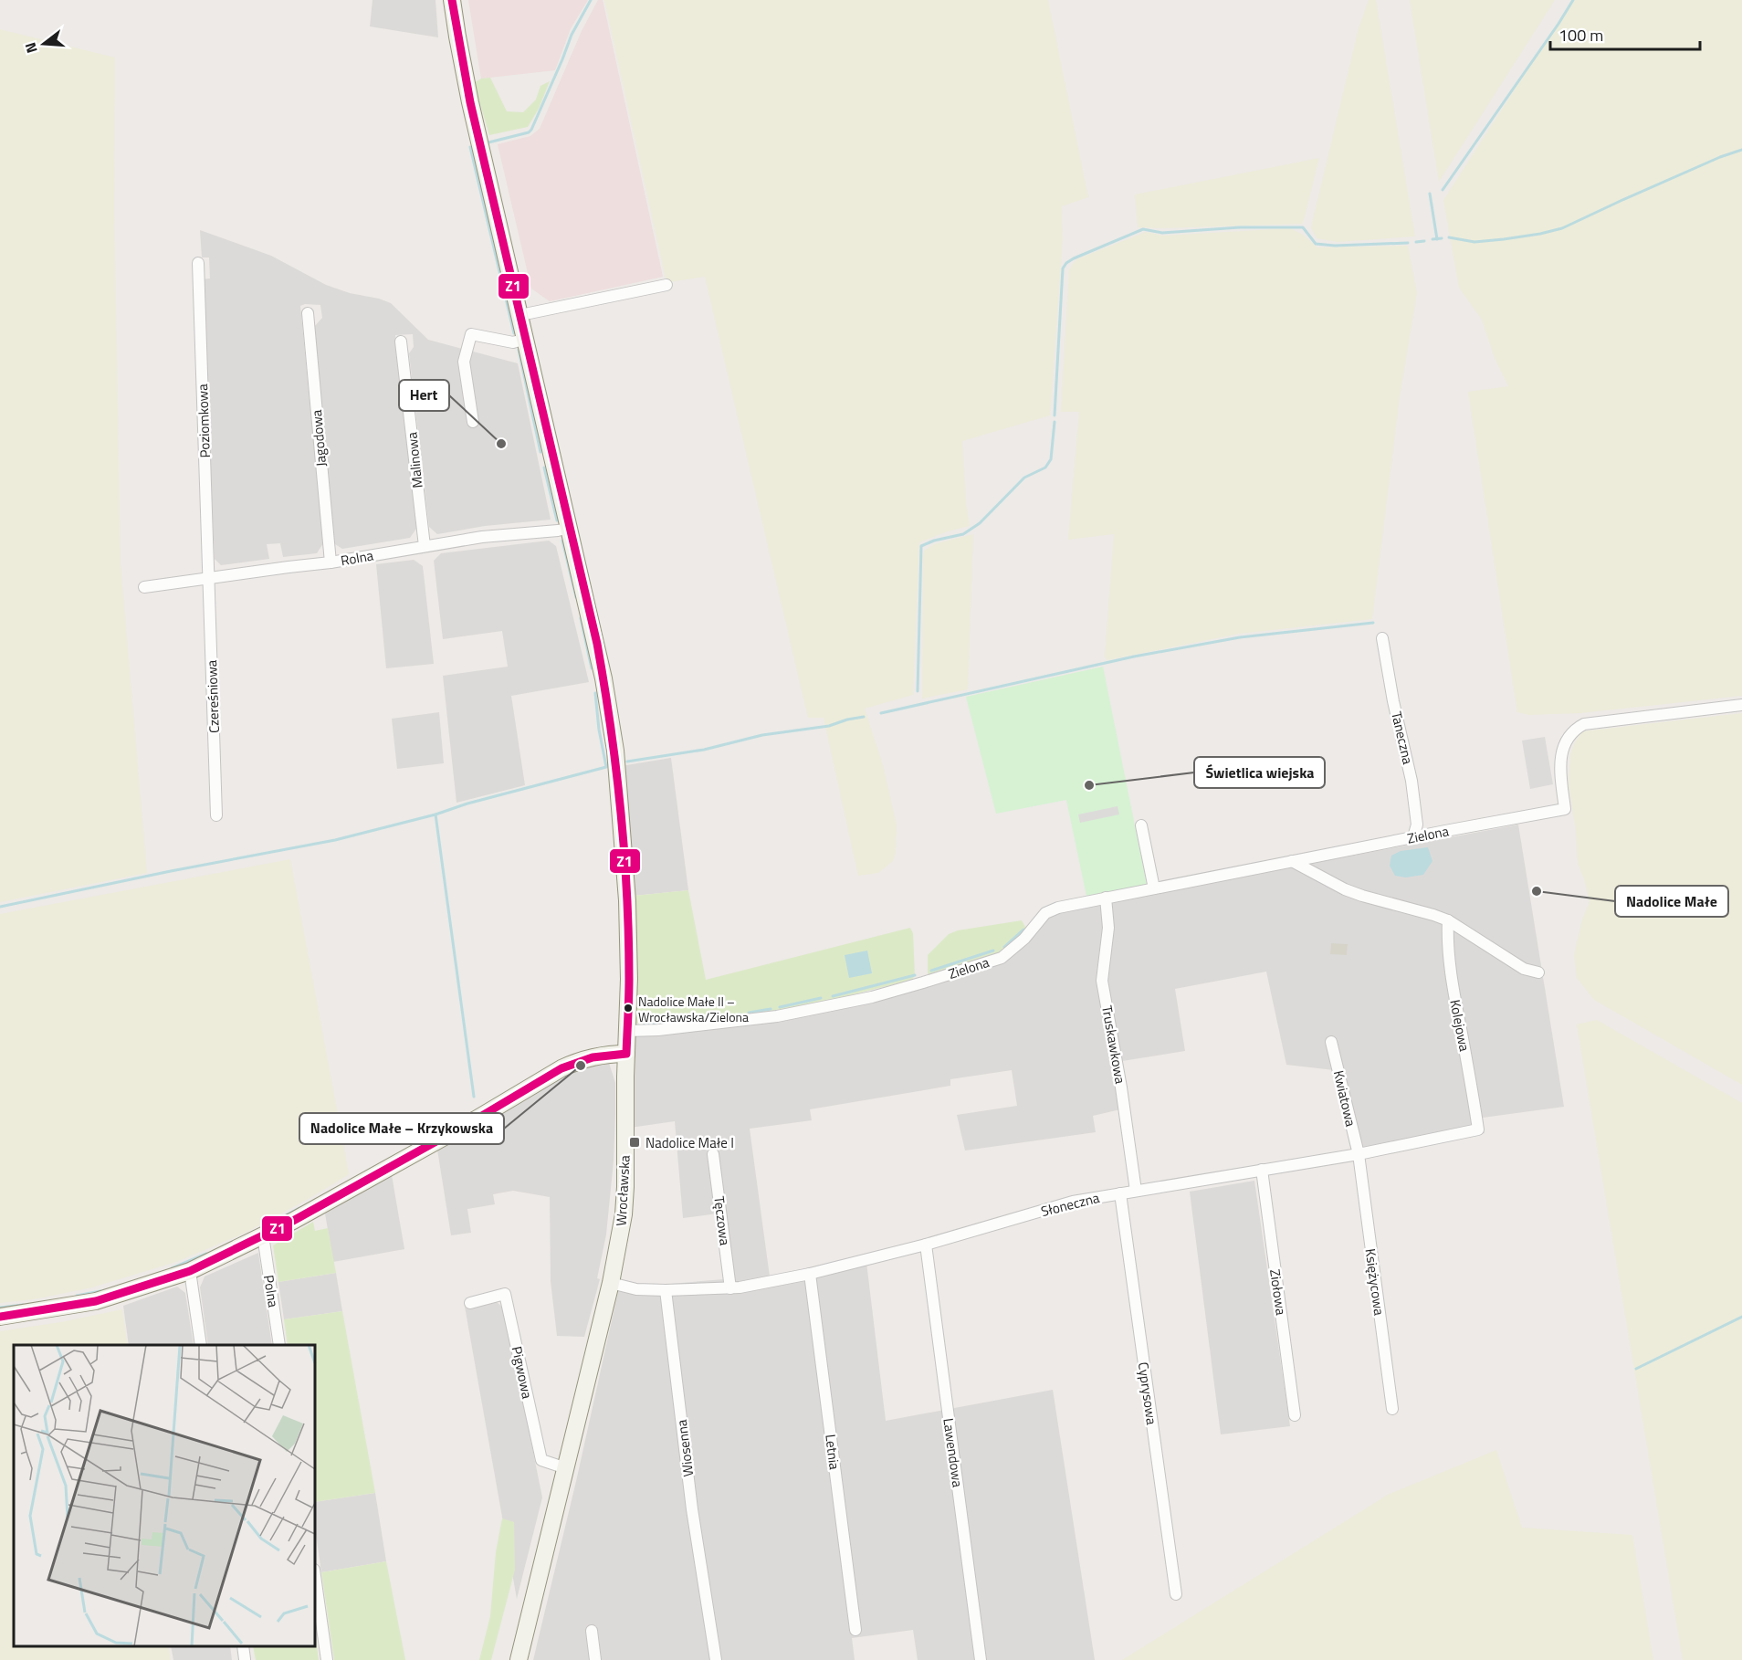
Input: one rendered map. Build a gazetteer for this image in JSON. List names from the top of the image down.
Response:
{
  "streets": {
    "street": [
      "Poziomkowa",
      "Jagodowa",
      "Malinowa",
      "Rolna",
      "Czereśniowa",
      "Taneczna",
      "Zielona",
      "Kolejowa",
      "Truskawkowa",
      "Kwiatowa",
      "Wrocławska",
      "Słoneczna",
      "Tęczowa",
      "Księżycowa",
      "Polna",
      "Ziołowa",
      "Pigwowa",
      "Cyprysowa",
      "Wiosenna",
      "Letnia",
      "Lawendowa"
    ]
  },
  "crossings": [
    ["Poziomkowa", "Rolna"],
    ["Poziomkowa", "Czereśniowa"],
    ["Jagodowa", "Rolna"],
    ["Malinowa", "Rolna"],
    ["Rolna", "Czereśniowa"],
    ["Rolna", "Wrocławska"],
    ["Taneczna", "Zielona"],
    ["Zielona", "Truskawkowa"],
    ["Zielona", "Wrocławska"],
    ["Kolejowa", "Słoneczna"],
    ["Truskawkowa", "Słoneczna"],
    ["Kwiatowa", "Słoneczna"],
    ["Kwiatowa", "Księżycowa"],
    ["Wrocławska", "Pigwowa"],
    ["Słoneczna", "Tęczowa"],
    ["Słoneczna", "Księżycowa"],
    ["Słoneczna", "Ziołowa"],
    ["Słoneczna", "Cyprysowa"],
    ["Słoneczna", "Wiosenna"],
    ["Słoneczna", "Letnia"],
    ["Słoneczna", "Lawendowa"]
  ],
  "places": {
    "other": [
      "Hert",
      "Świetlica wiejska",
      "Nadolice Małe",
      "Nadolice Małe II – Wrocławska/Zielona",
      "Nadolice Małe – Krzykowska"
    ],
    "transit": ["Nadolice Małe I"]
  },
  "lines": ["transit line Z1"],
  "scale_bar": "100 m",
  "north": "left"
}
